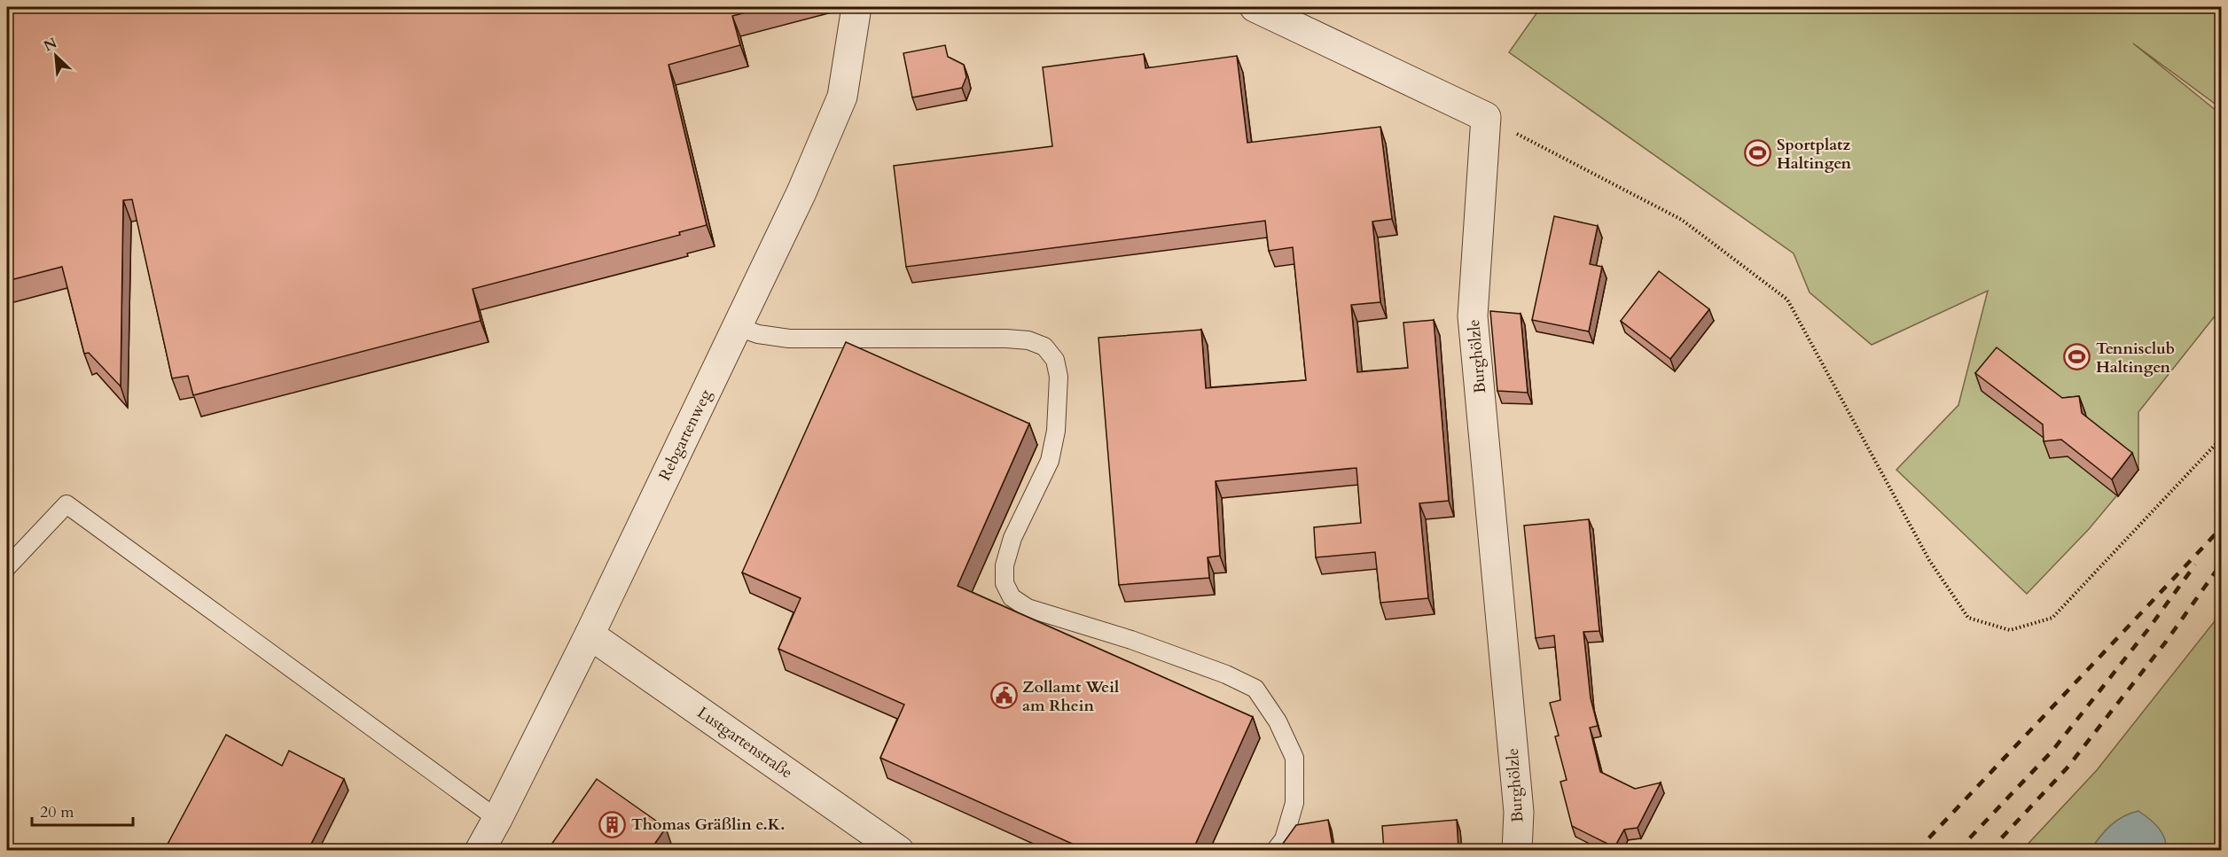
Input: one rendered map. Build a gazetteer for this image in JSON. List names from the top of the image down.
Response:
{
  "streets": {
    "street": ["Burghölzle", "Rebgartenweg", "Lustgartenstraße"]
  },
  "crossings": [
    ["Rebgartenweg", "Lustgartenstraße"]
  ],
  "places": {
    "sports": ["Sportplatz Haltingen", "Tennisclub Haltingen"],
    "public building": ["Zollamt Weil am Rhein"],
    "building": ["Thomas Gräßlin e.K."]
  },
  "scale_bar": "20 m",
  "north": "top left"
}
